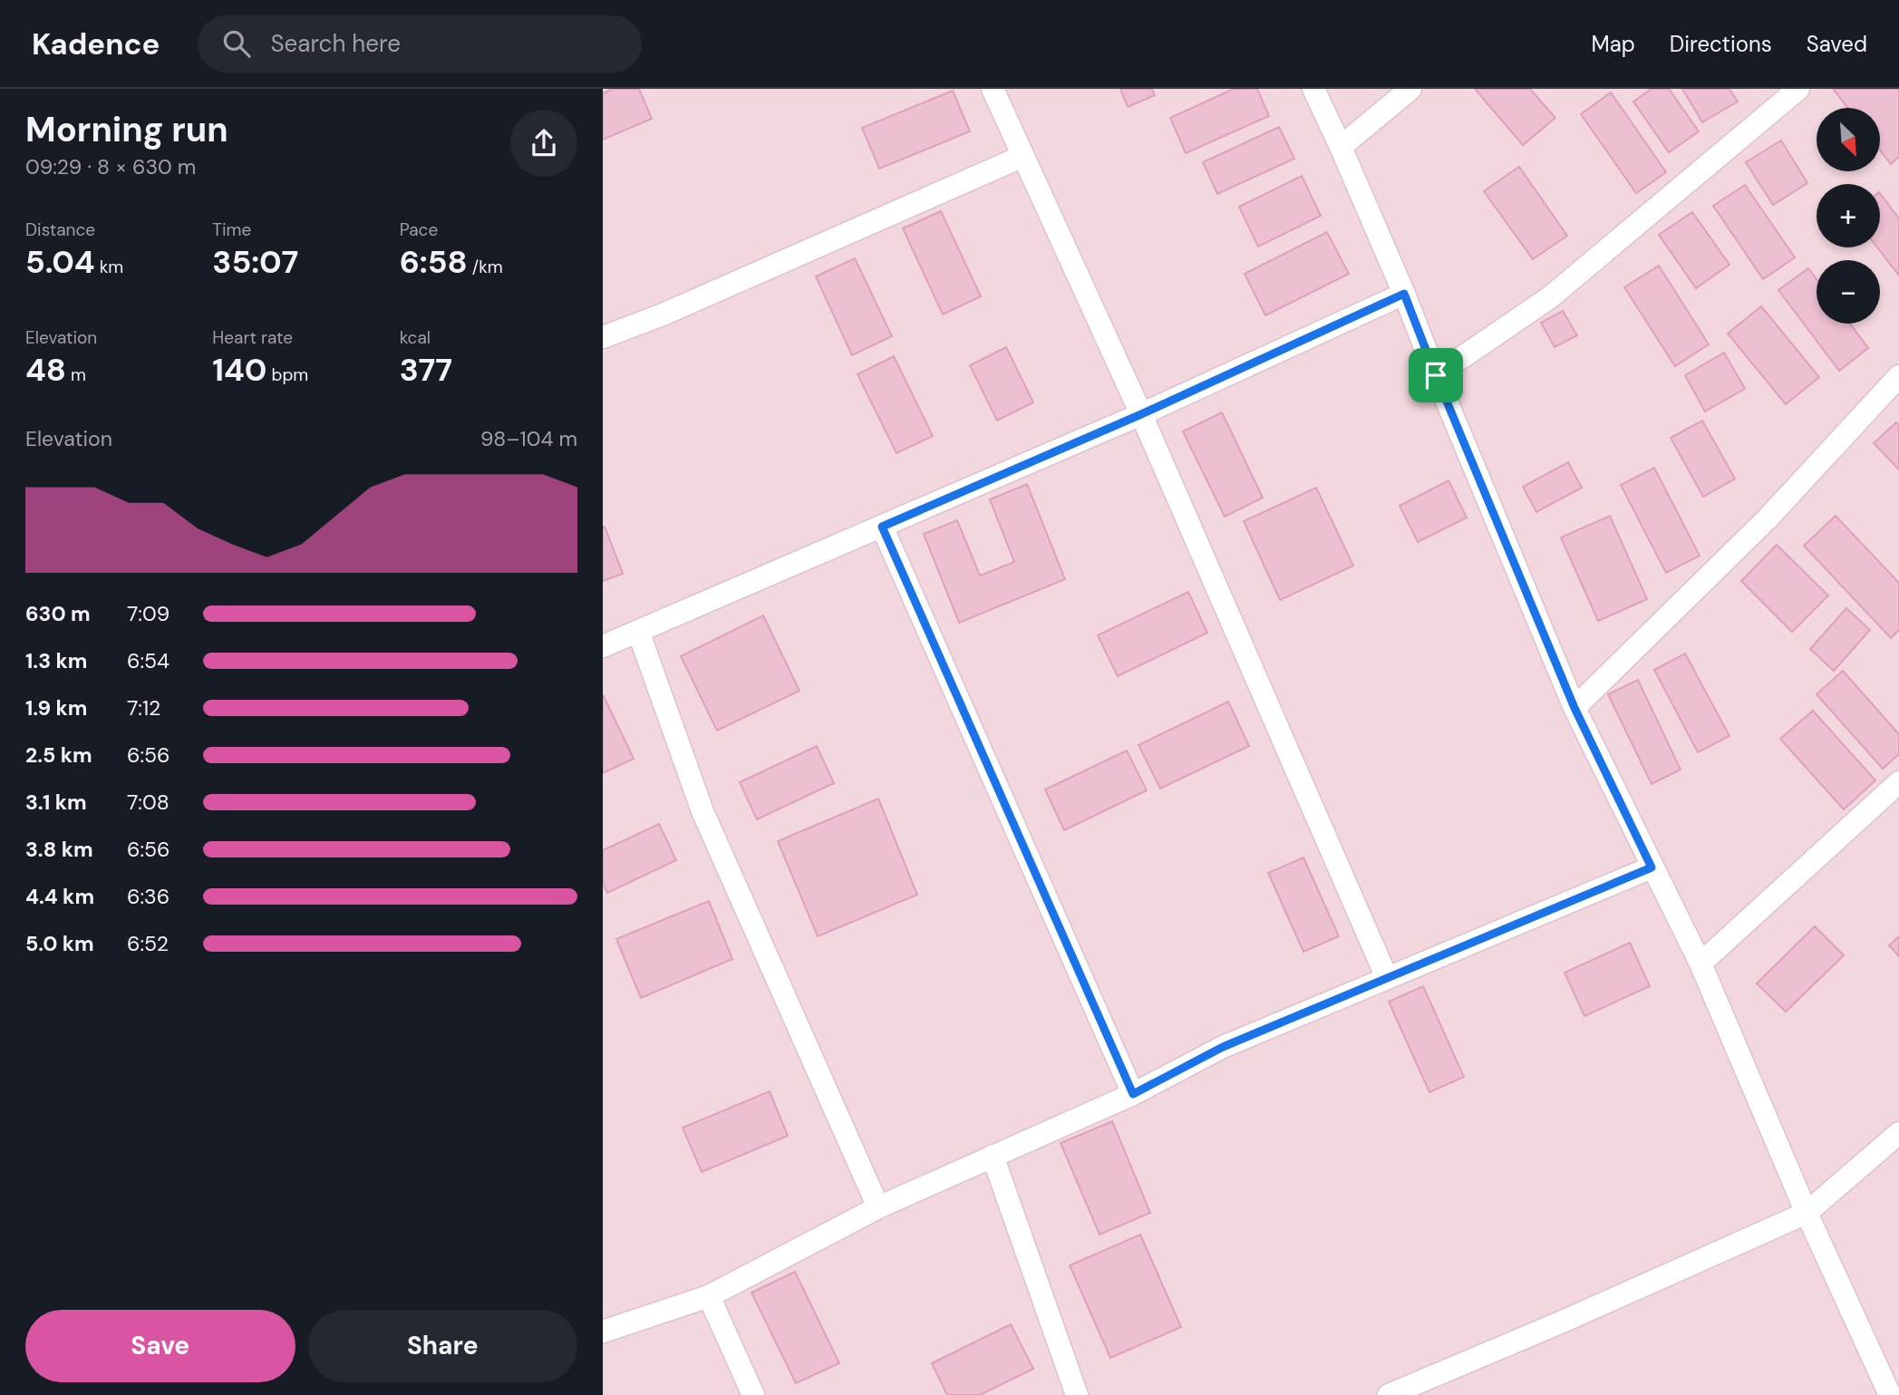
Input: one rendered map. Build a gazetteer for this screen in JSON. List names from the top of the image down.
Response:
{
  "north": "bottom right",
  "page": {
    "header": "Kadence",
    "search": "Search here",
    "nav": ["Map", "Directions", "Saved"],
    "heading": ["Morning run", "09:29 · 8 × 630 m"],
    "map_buttons": ["+", "−"],
    "stats": [
      ["Distance", "5.04 km"],
      ["Time", "35:07"],
      ["Pace", "6:58 /km"],
      ["Elevation", "48 m"],
      ["Heart rate", "140 bpm"],
      ["kcal", "377"]
    ],
    "chart": ["Elevation", "98–104 m"],
    "list": [
      {
        "name": "630 m",
        "note": "7:09"
      },
      {
        "name": "1.3 km",
        "note": "6:54"
      },
      {
        "name": "1.9 km",
        "note": "7:12"
      },
      {
        "name": "2.5 km",
        "note": "6:56"
      },
      {
        "name": "3.1 km",
        "note": "7:08"
      },
      {
        "name": "3.8 km",
        "note": "6:56"
      },
      {
        "name": "4.4 km",
        "note": "6:36"
      },
      {
        "name": "5.0 km",
        "note": "6:52"
      }
    ],
    "buttons": ["Save", "Share"]
  }
}
